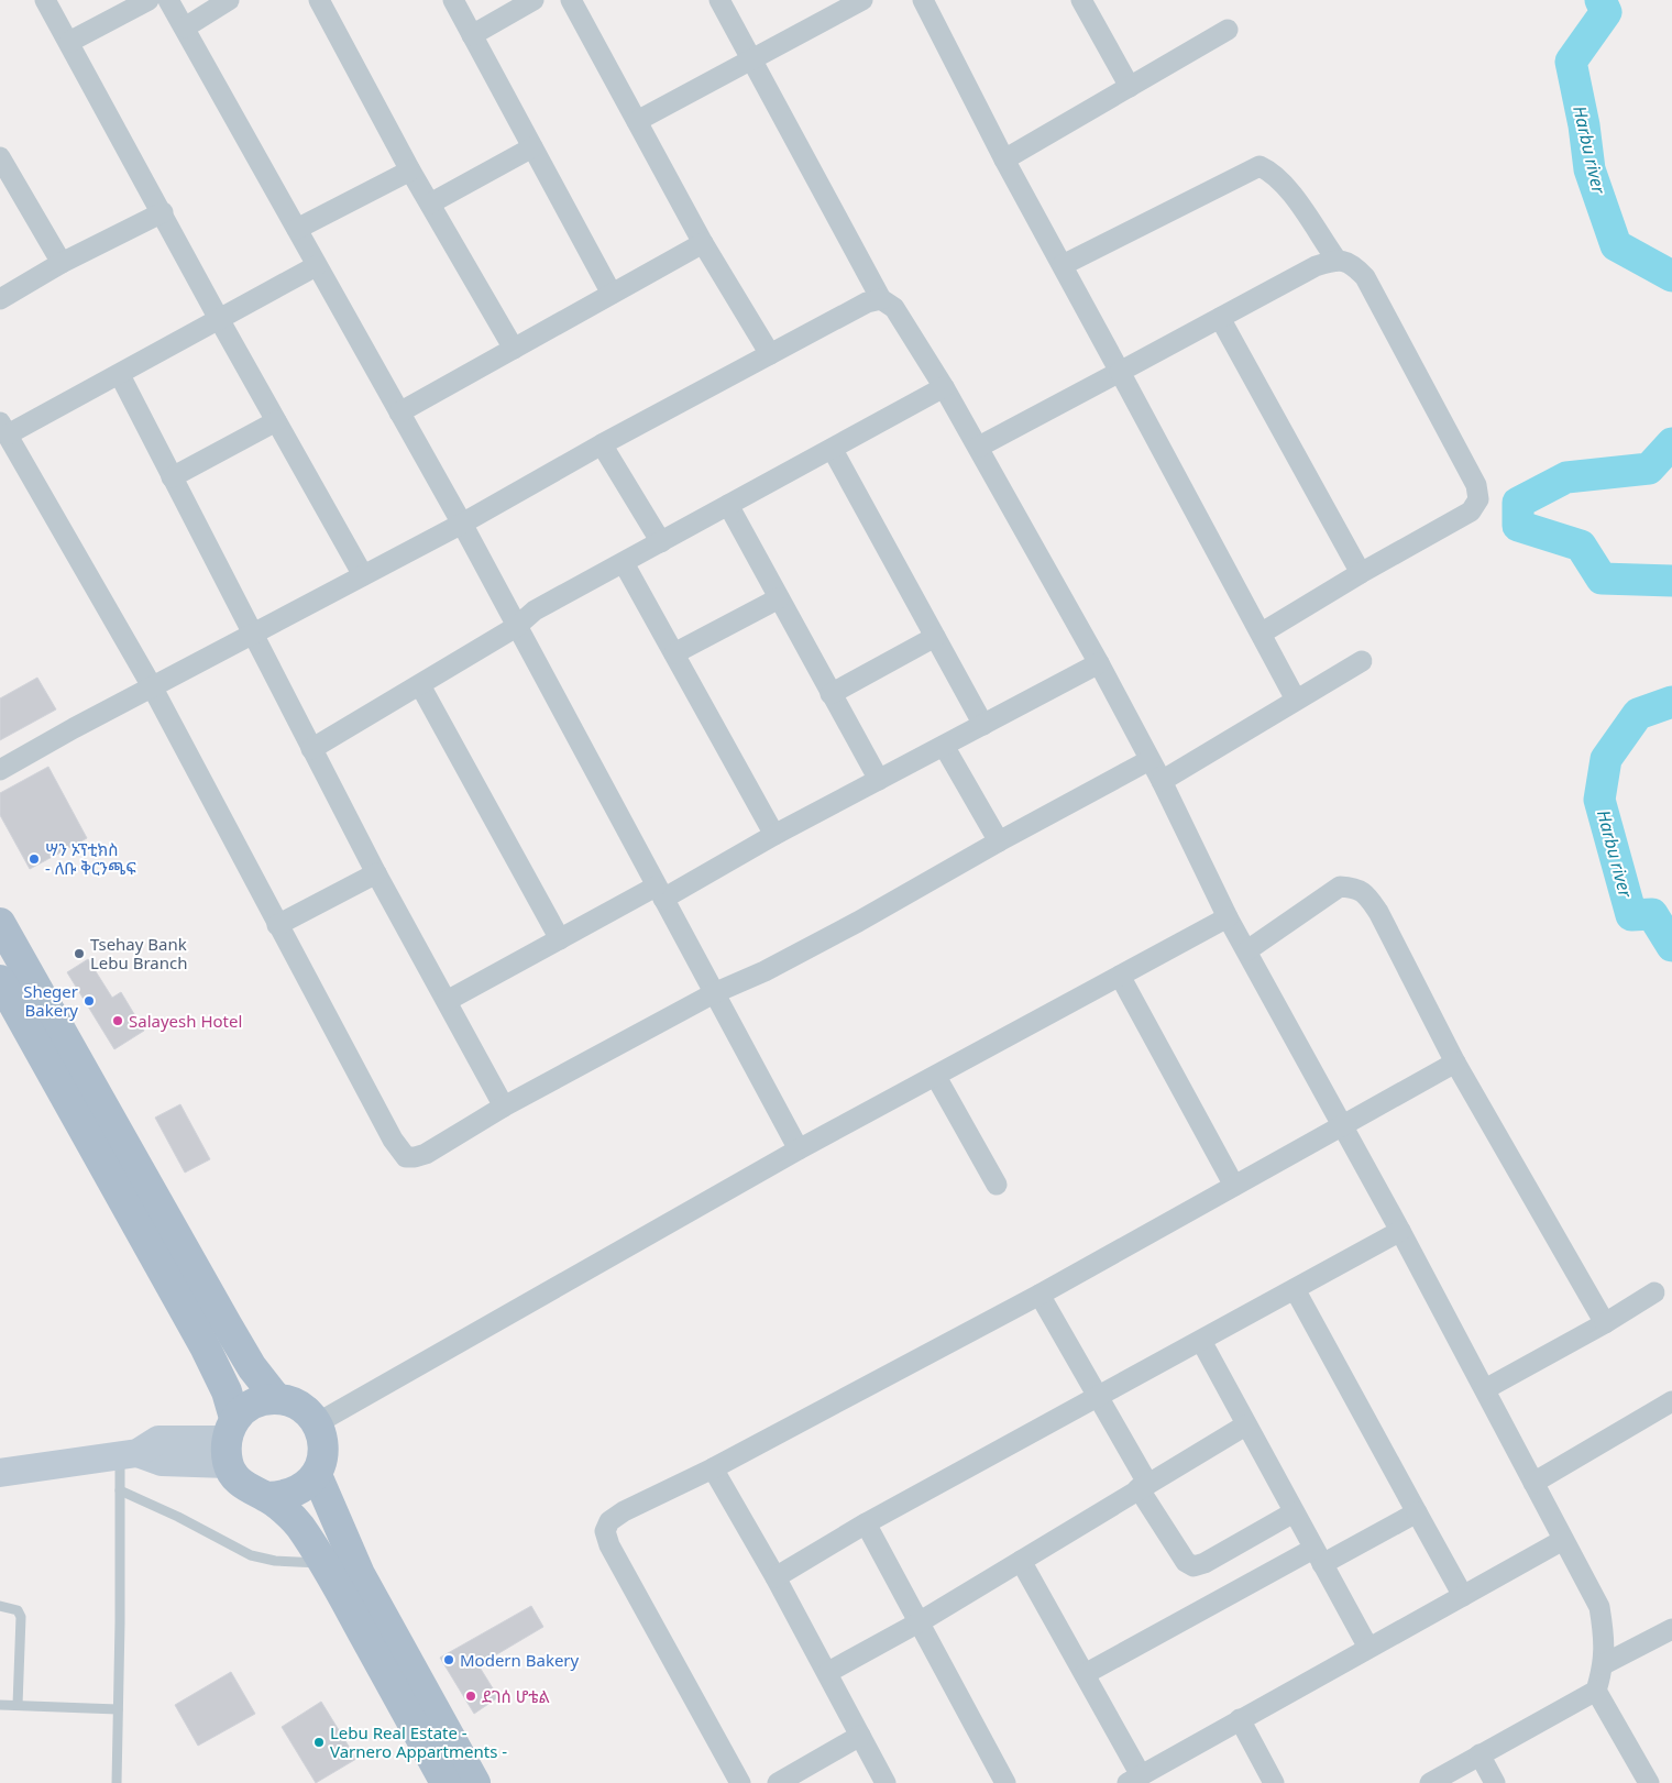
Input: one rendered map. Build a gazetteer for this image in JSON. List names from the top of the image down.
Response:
{
  "water": ["Harbu river"],
  "places": [
    "ሣን ኦፕቲክስ - ለቡ ቅርንጫፍ",
    "Tsehay Bank Lebu Branch",
    "Sheger Bakery",
    "Salayesh Hotel",
    "Modern Bakery",
    "ደገሰ ሆቴል",
    "Lebu Real Estate - Varnero Appartments -"
  ]
}
